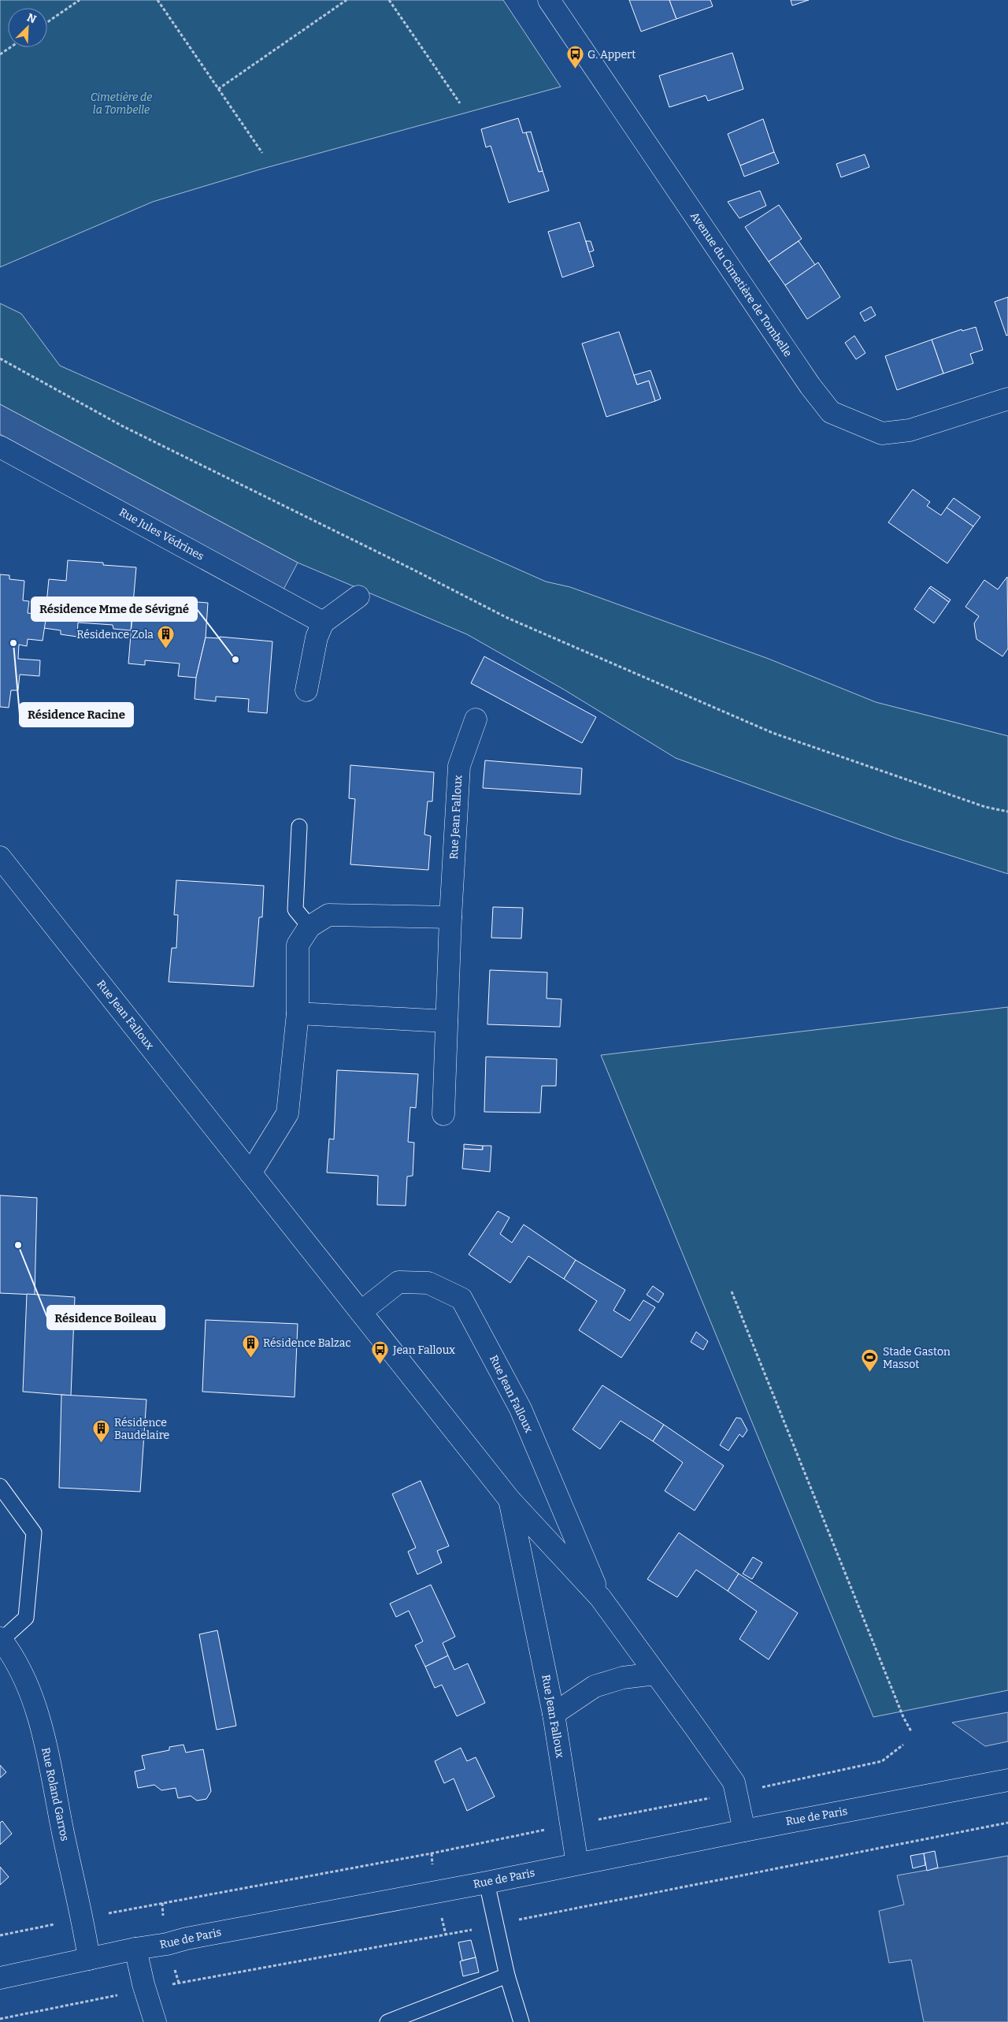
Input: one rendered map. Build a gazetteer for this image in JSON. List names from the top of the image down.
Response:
{
  "streets": {
    "street": [
      "Avenue du Cimetière de Tombelle",
      "Rue Jules Védrines",
      "Rue Jean Falloux",
      "Rue Roland Garros",
      "Rue de Paris"
    ]
  },
  "crossings": [
    ["Rue Jean Falloux", "Rue de Paris"],
    ["Rue Roland Garros", "Rue de Paris"]
  ],
  "parks": ["Cimetière de la Tombelle"],
  "places": {
    "bus stop": ["G. Appert", "Jean Falloux"],
    "other": ["Résidence Racine", "Résidence Mme de Sévigné", "Résidence Boileau"],
    "building": ["Résidence Zola", "Résidence Balzac", "Résidence Baudelaire"],
    "sports": ["Stade Gaston Massot"]
  },
  "north": "top right"
}
